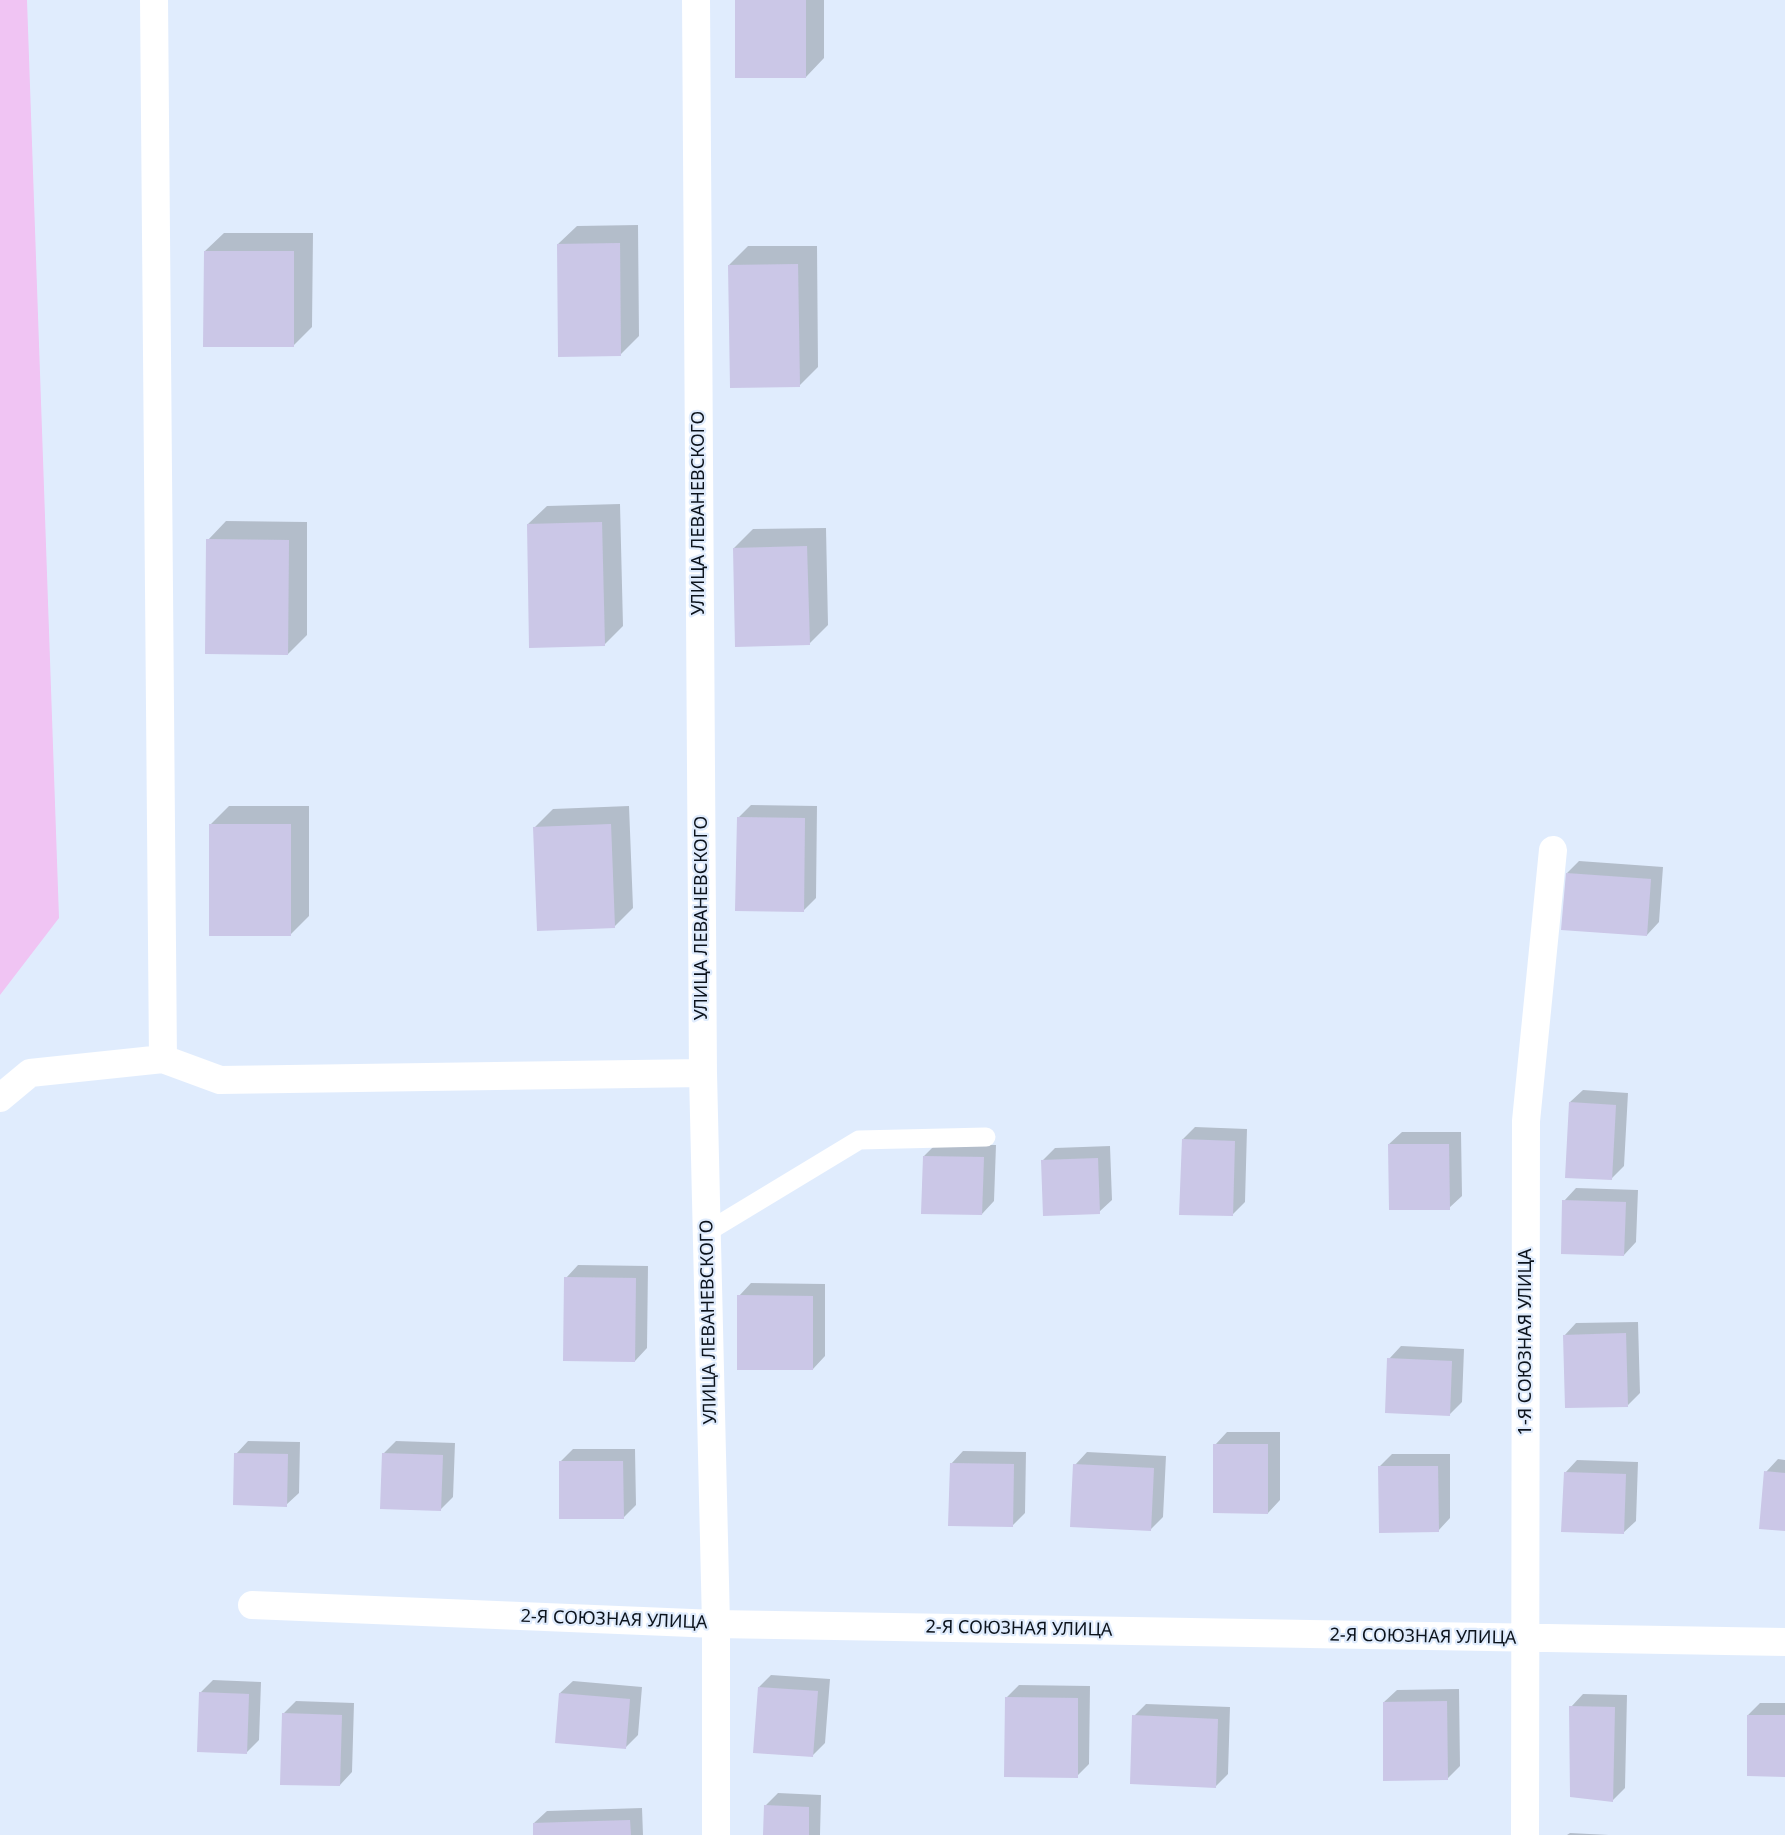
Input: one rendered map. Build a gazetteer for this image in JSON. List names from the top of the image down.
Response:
{
  "streets": {
    "street": ["УЛИЦА ЛЕВАНЕВСКОГО", "1-Я СОЮЗНАЯ УЛИЦА", "2-Я СОЮЗНАЯ УЛИЦА"]
  },
  "crossings": [
    ["УЛИЦА ЛЕВАНЕВСКОГО", "2-Я СОЮЗНАЯ УЛИЦА"],
    ["1-Я СОЮЗНАЯ УЛИЦА", "2-Я СОЮЗНАЯ УЛИЦА"]
  ]
}
